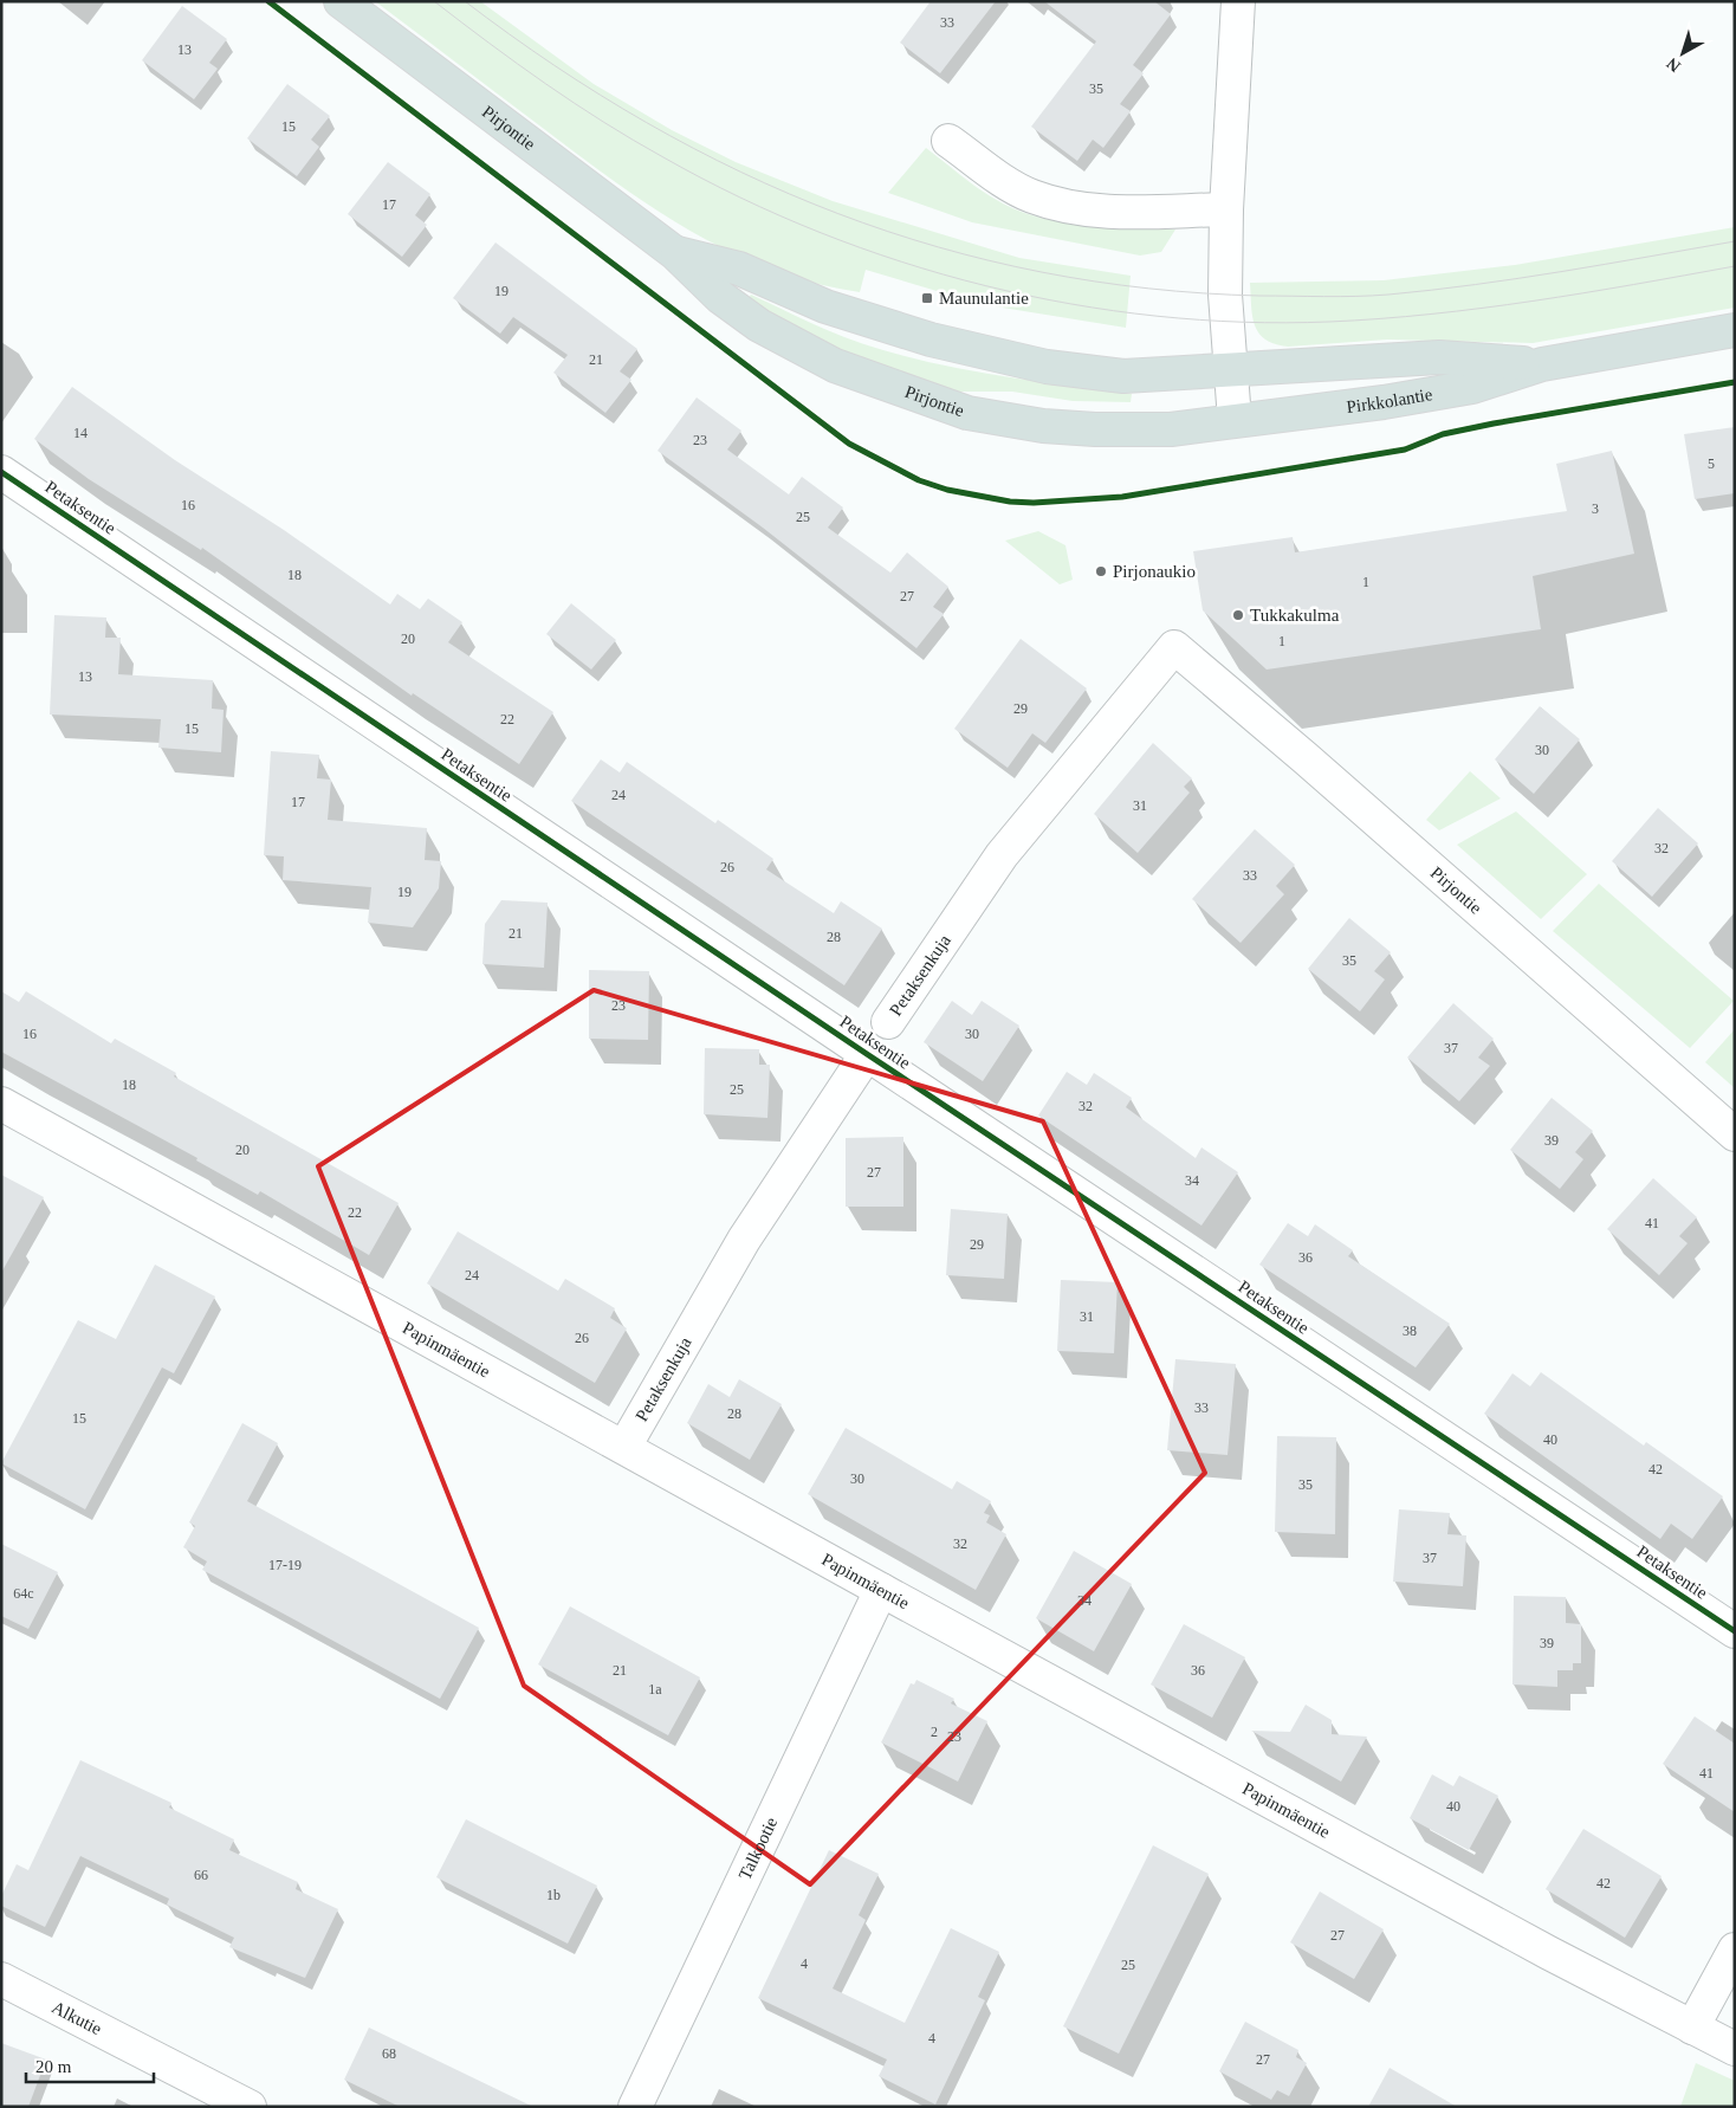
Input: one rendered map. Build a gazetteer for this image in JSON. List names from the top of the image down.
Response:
{
  "streets": {
    "main road": ["Pirjontie", "Pirkkolantie"],
    "street": [
      "Petaksentie",
      "Petaksenkuja",
      "Papinmäentie",
      "Talkootie",
      "Alkutie"
    ]
  },
  "crossings": [
    ["Pirjontie", "Pirkkolantie"],
    ["Pirjontie", "Petaksenkuja"],
    ["Petaksentie", "Petaksenkuja"],
    ["Petaksenkuja", "Papinmäentie"],
    ["Papinmäentie", "Talkootie"]
  ],
  "places": {
    "transit": ["Maunulantie"],
    "other": ["Pirjonaukio", "Tukkakulma"]
  },
  "house_numbers": [
    "33",
    "13",
    "35",
    "15",
    "17",
    "19",
    "21",
    "14",
    "23",
    "5",
    "16",
    "3",
    "25",
    "18",
    "1",
    "27",
    "20",
    "1",
    "13",
    "29",
    "22",
    "15",
    "30",
    "24",
    "17",
    "31",
    "32",
    "26",
    "33",
    "19",
    "21",
    "28",
    "35",
    "23",
    "16",
    "30",
    "37",
    "18",
    "25",
    "32",
    "39",
    "20",
    "27",
    "34",
    "22",
    "41",
    "29",
    "36",
    "24",
    "31",
    "38",
    "26",
    "33",
    "28",
    "15",
    "40",
    "42",
    "30",
    "35",
    "32",
    "37",
    "17-19",
    "64c",
    "34",
    "39",
    "21",
    "36",
    "1a",
    "2",
    "23",
    "41",
    "40",
    "66",
    "42",
    "1b",
    "27",
    "4",
    "25",
    "4",
    "68",
    "27"
  ],
  "scale_bar": "20 m",
  "north": "bottom left"
}
